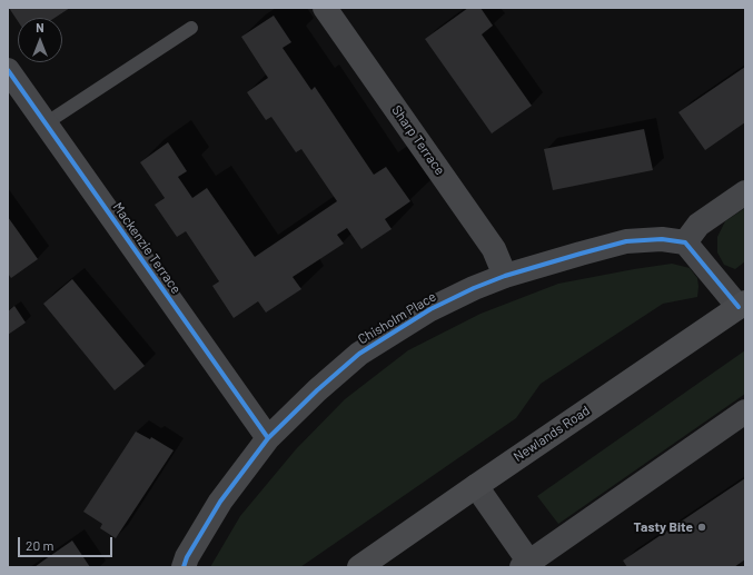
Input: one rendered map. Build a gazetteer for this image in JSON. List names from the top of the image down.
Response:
{
  "streets": {
    "main road": ["Newlands Road"],
    "street": ["Sharp Terrace", "Mackenzie Terrace", "Chisholm Place"]
  },
  "crossings": [
    ["Sharp Terrace", "Chisholm Place"],
    ["Mackenzie Terrace", "Chisholm Place"]
  ],
  "places": ["Tasty Bite"],
  "scale_bar": "20 m",
  "north": "top"
}
